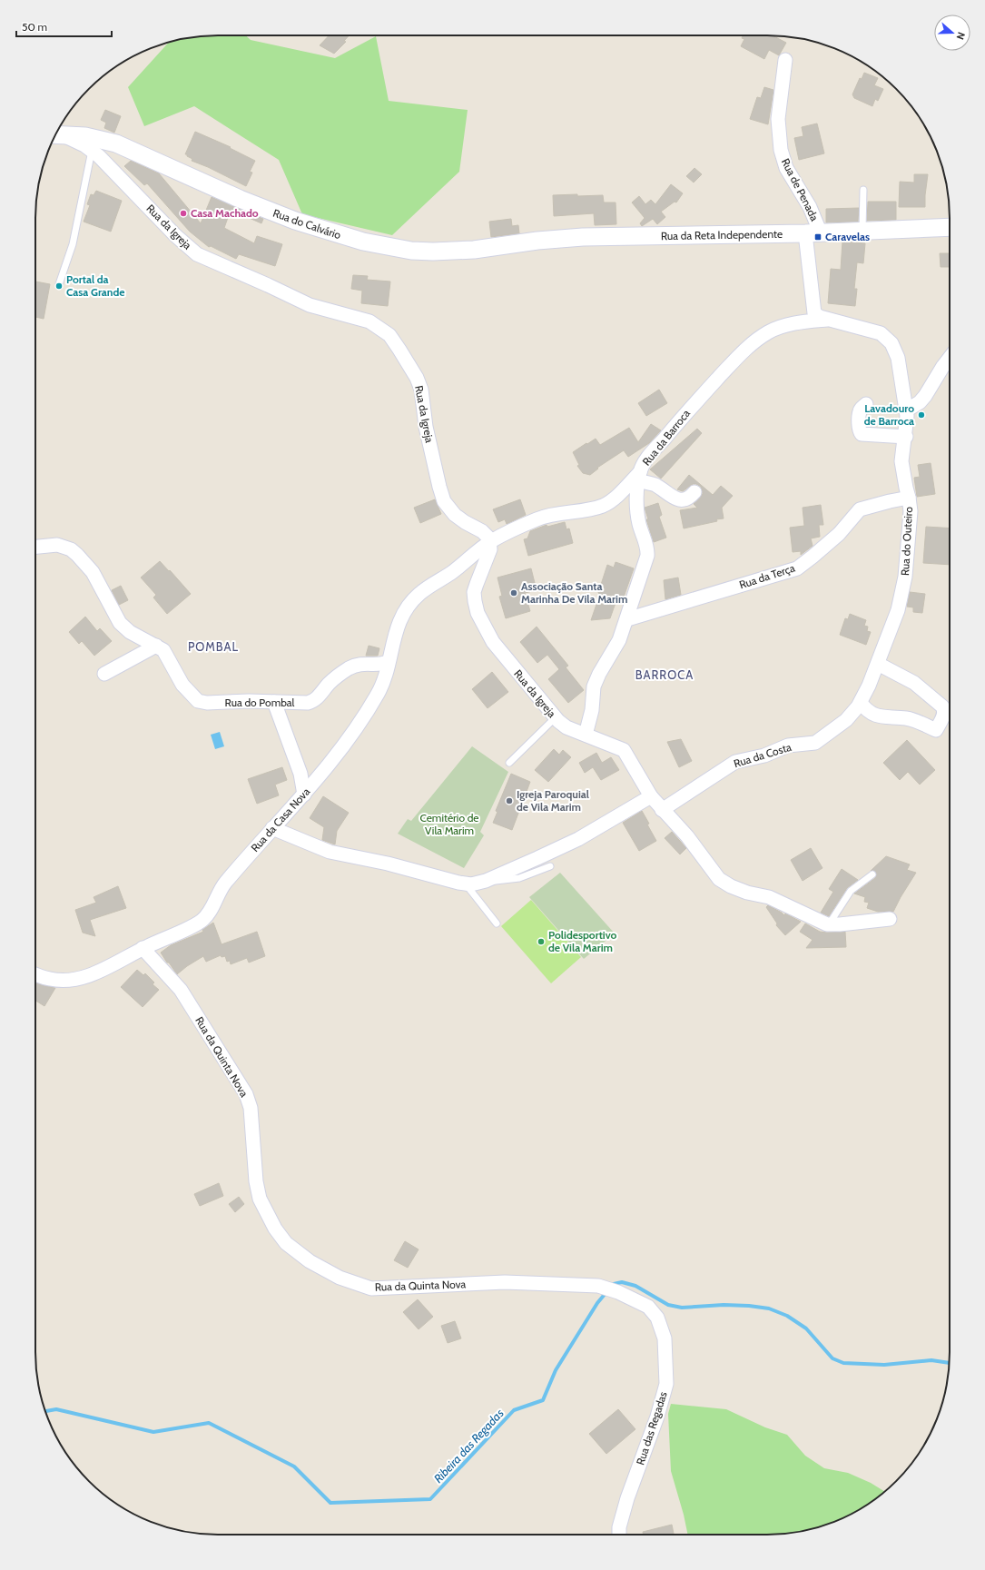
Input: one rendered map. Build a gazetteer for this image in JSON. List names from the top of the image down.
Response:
{
  "streets": {
    "street": [
      "Rua de Penada",
      "Rua do Calvário",
      "Rua da Igreja",
      "Rua da Reta Independente",
      "Rua da Barroca",
      "Rua do Outeiro",
      "Rua da Terça",
      "Rua do Pombal",
      "Rua da Costa",
      "Rua da Casa Nova",
      "Rua da Quinta Nova",
      "Rua das Regadas"
    ]
  },
  "crossings": [
    ["Rua de Penada", "Rua da Reta Independente"],
    ["Rua de Penada", "Rua do Outeiro"],
    ["Rua do Calvário", "Rua da Igreja"],
    ["Rua do Calvário", "Rua da Reta Independente"],
    ["Rua da Igreja", "Rua da Barroca"],
    ["Rua da Igreja", "Rua da Costa"],
    ["Rua da Reta Independente", "Rua do Outeiro"],
    ["Rua da Barroca", "Rua do Outeiro"],
    ["Rua da Barroca", "Rua da Terça"],
    ["Rua do Outeiro", "Rua da Terça"],
    ["Rua do Outeiro", "Rua da Costa"],
    ["Rua do Pombal", "Rua da Casa Nova"],
    ["Rua da Casa Nova", "Rua da Quinta Nova"],
    ["Rua da Quinta Nova", "Rua das Regadas"]
  ],
  "districts": ["POMBAL", "BARROCA"],
  "water": ["Ribeira das Regadas"],
  "parks": ["Cemitério de Vila Marim"],
  "places": {
    "other": [
      "Casa Machado",
      "Portal da Casa Grande",
      "Lavadouro de Barroca",
      "Associação Santa Marinha De Vila Marim",
      "Igreja Paroquial de Vila Marim",
      "Polidesportivo de Vila Marim"
    ],
    "transit": ["Caravelas"]
  },
  "scale_bar": "50 m",
  "north": "right"
}
